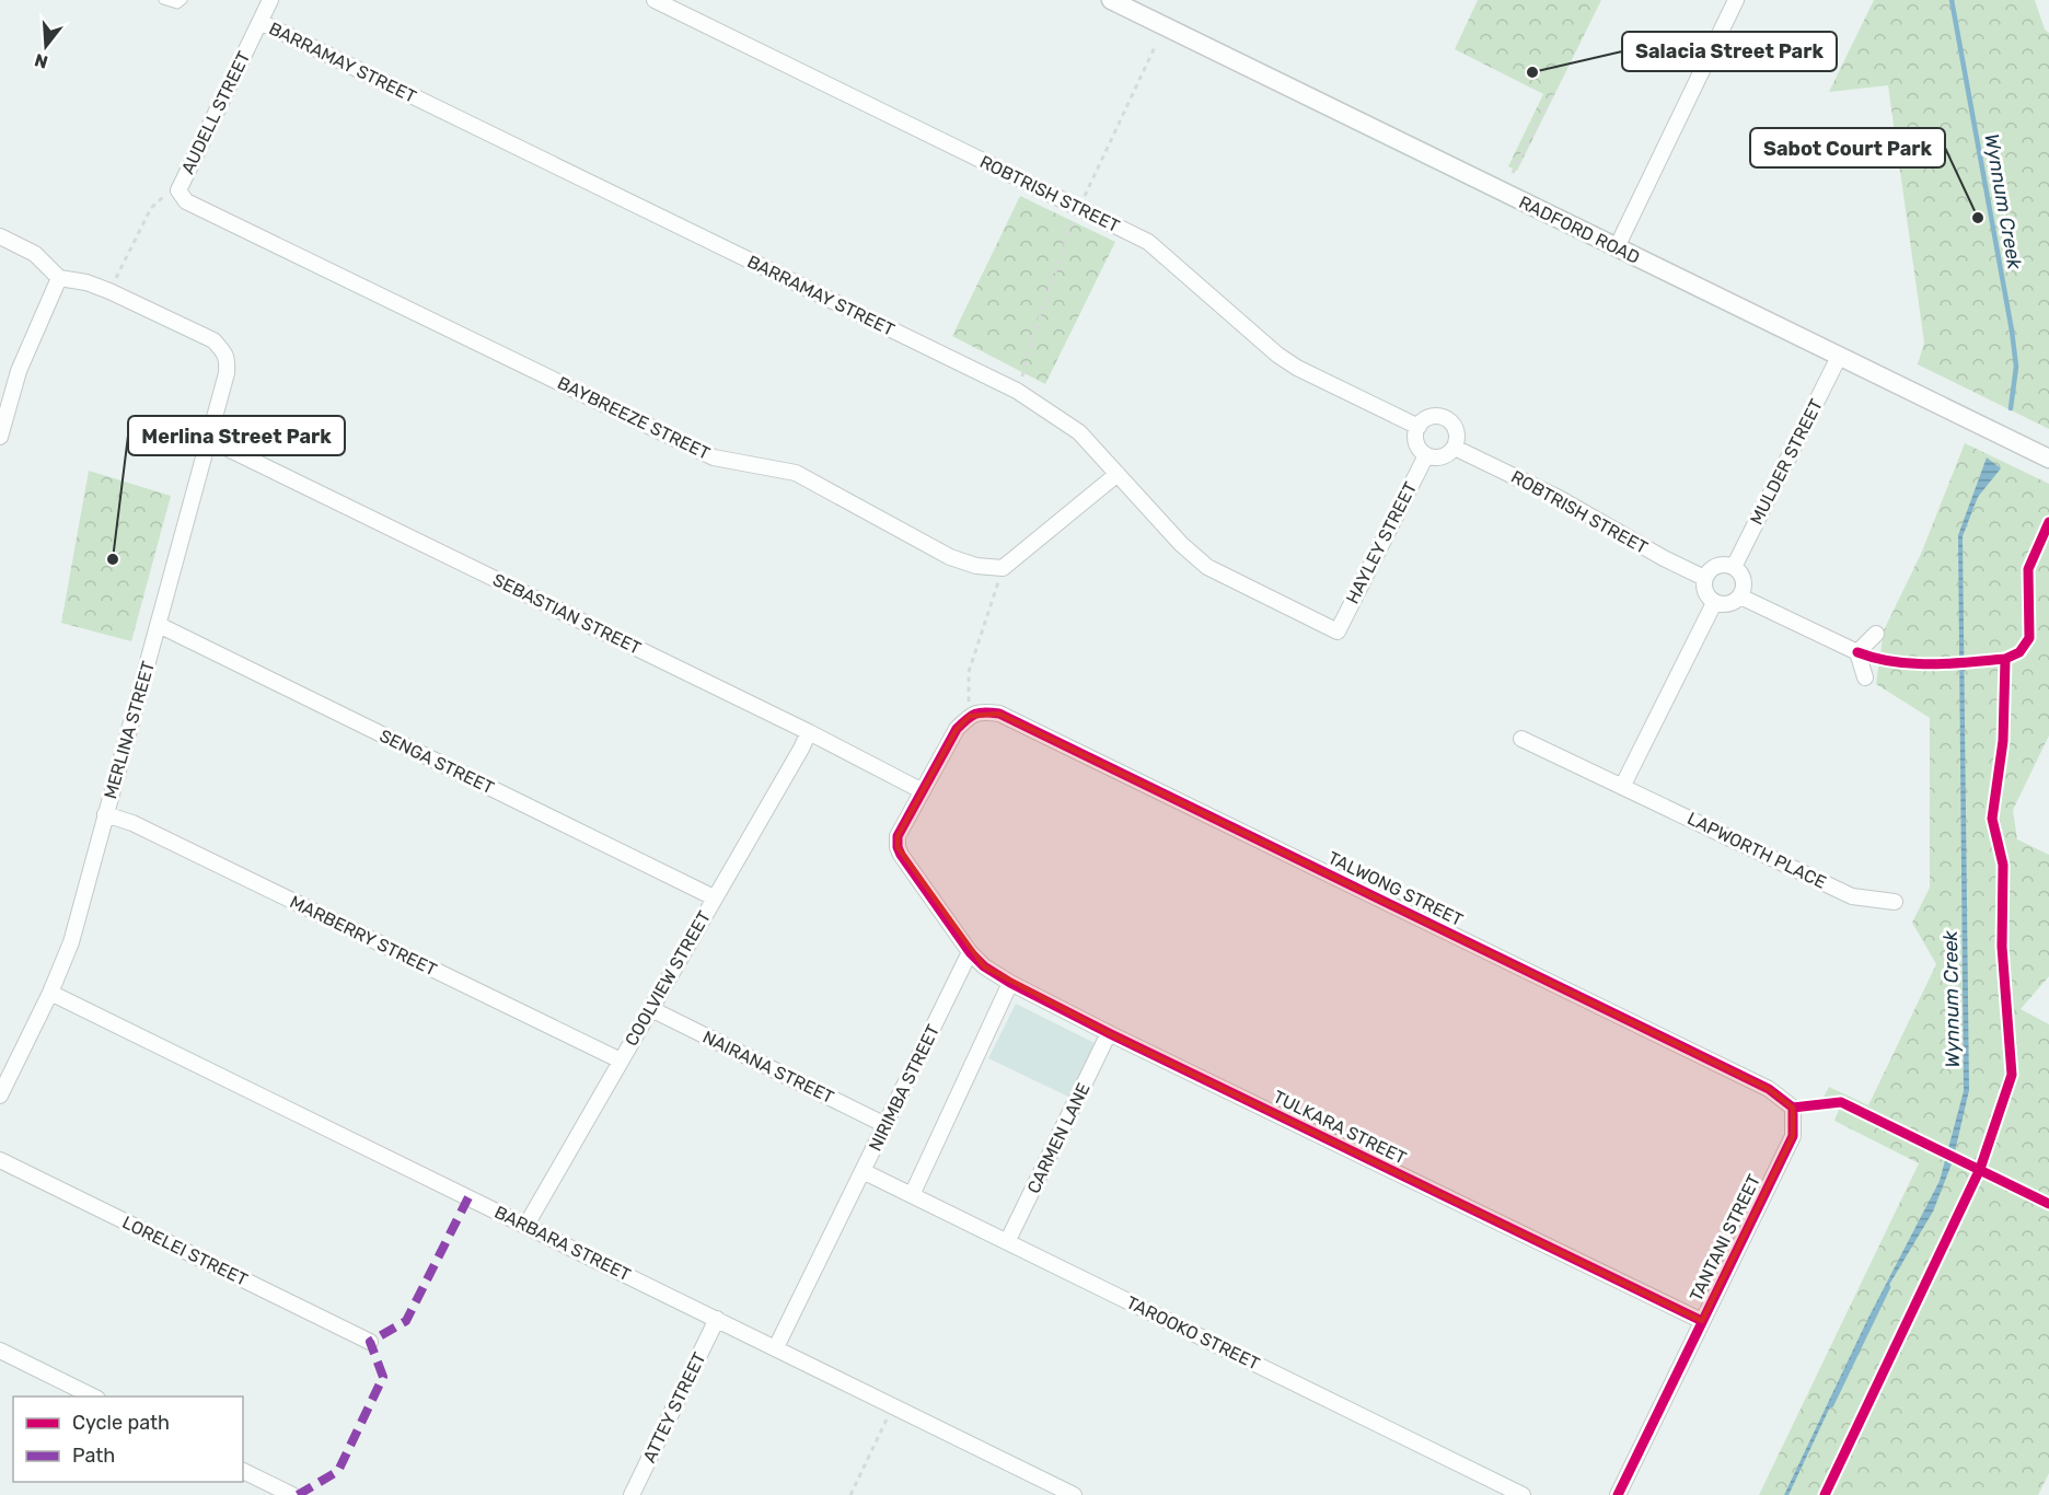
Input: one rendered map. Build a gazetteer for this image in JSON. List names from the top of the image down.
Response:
{
  "streets": {
    "street": [
      "BARRAMAY STREET",
      "AUDELL STREET",
      "ROBTRISH STREET",
      "RADFORD ROAD",
      "BAYBREEZE STREET",
      "MULDER STREET",
      "HAYLEY STREET",
      "SEBASTIAN STREET",
      "MERLINA STREET",
      "SENGA STREET",
      "LAPWORTH PLACE",
      "TALWONG STREET",
      "MARBERRY STREET",
      "COOLVIEW STREET",
      "NAIRANA STREET",
      "NIRIMBA STREET",
      "TULKARA STREET",
      "CARMEN LANE",
      "TANTANI STREET",
      "BARBARA STREET",
      "LORELEI STREET",
      "TAROOKO STREET",
      "ATTEY STREET"
    ]
  },
  "crossings": [
    ["BARRAMAY STREET", "AUDELL STREET"],
    ["BARRAMAY STREET", "HAYLEY STREET"],
    ["AUDELL STREET", "BAYBREEZE STREET"],
    ["ROBTRISH STREET", "MULDER STREET"],
    ["ROBTRISH STREET", "HAYLEY STREET"],
    ["RADFORD ROAD", "MULDER STREET"],
    ["SEBASTIAN STREET", "MERLINA STREET"],
    ["SEBASTIAN STREET", "COOLVIEW STREET"],
    ["MERLINA STREET", "SENGA STREET"],
    ["MERLINA STREET", "MARBERRY STREET"],
    ["MERLINA STREET", "BARBARA STREET"],
    ["SENGA STREET", "COOLVIEW STREET"],
    ["TALWONG STREET", "TANTANI STREET"],
    ["MARBERRY STREET", "COOLVIEW STREET"],
    ["COOLVIEW STREET", "NAIRANA STREET"],
    ["COOLVIEW STREET", "BARBARA STREET"],
    ["NAIRANA STREET", "NIRIMBA STREET"],
    ["NIRIMBA STREET", "TULKARA STREET"],
    ["NIRIMBA STREET", "BARBARA STREET"],
    ["NIRIMBA STREET", "TAROOKO STREET"],
    ["TULKARA STREET", "CARMEN LANE"],
    ["TULKARA STREET", "TANTANI STREET"],
    ["CARMEN LANE", "TAROOKO STREET"],
    ["BARBARA STREET", "ATTEY STREET"]
  ],
  "water": ["Wynnum Creek"],
  "places": ["Salacia Street Park", "Sabot Court Park", "Merlina Street Park"],
  "legend": ["Cycle path", "Path"],
  "north": "bottom"
}
